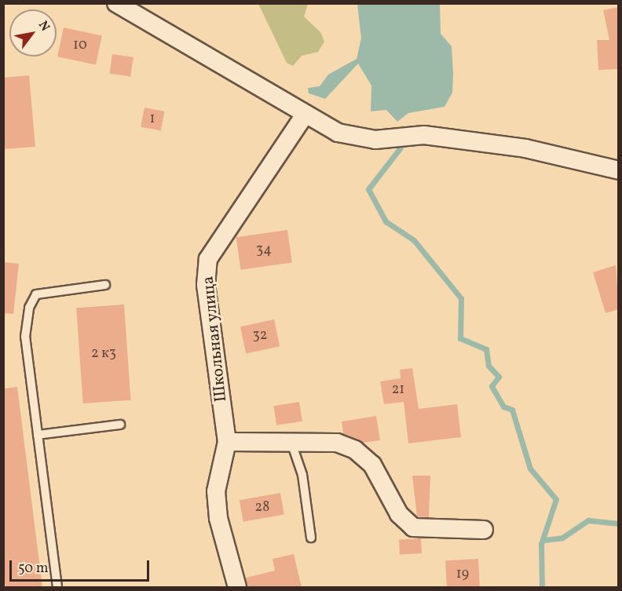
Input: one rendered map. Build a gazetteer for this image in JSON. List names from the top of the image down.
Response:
{
  "streets": {
    "street": ["Школьная улица"]
  },
  "house_numbers": [
    "10",
    "1",
    "34",
    "32",
    "2 к3",
    "21",
    "28",
    "19"
  ],
  "scale_bar": "50 m",
  "north": "top right"
}
